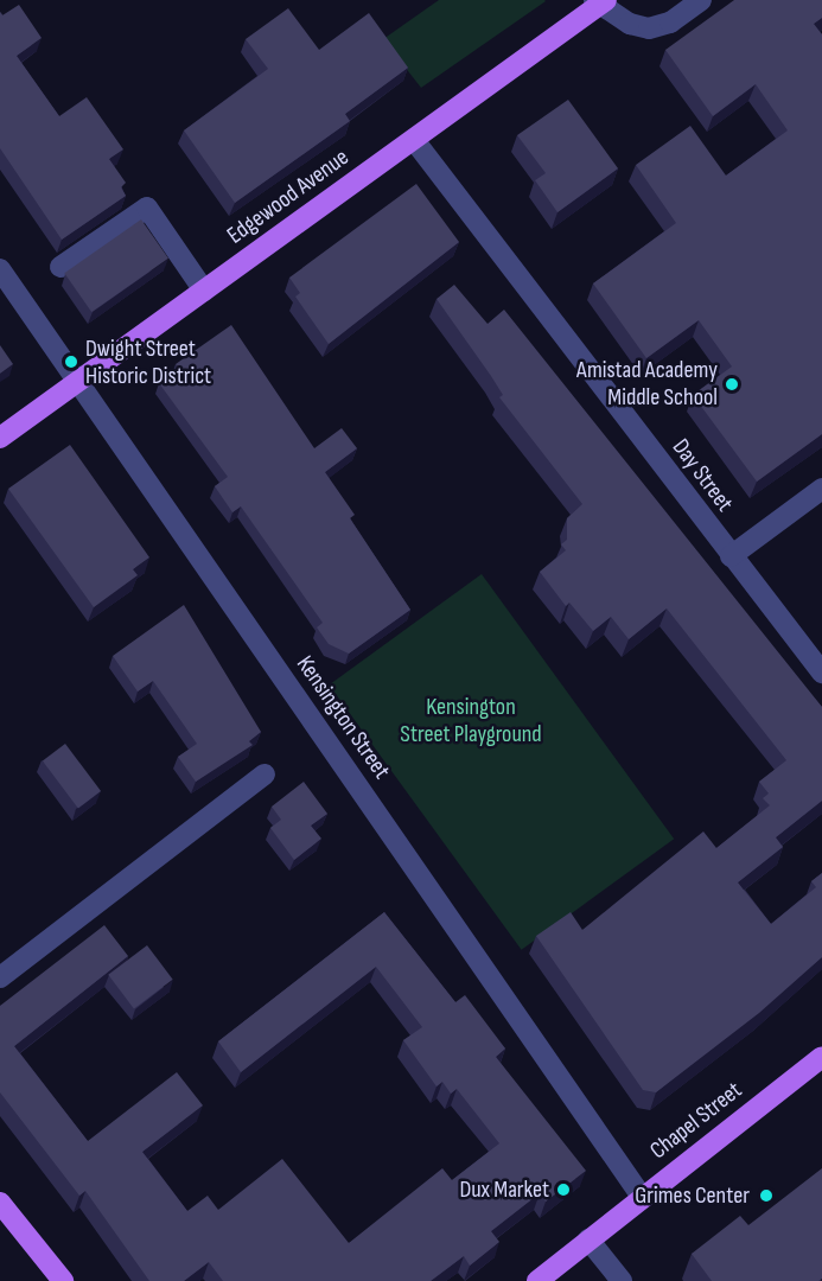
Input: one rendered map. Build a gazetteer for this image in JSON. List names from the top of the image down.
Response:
{
  "streets": {
    "main road": ["Edgewood Avenue", "Chapel Street"],
    "street": ["Day Street", "Kensington Street"]
  },
  "crossings": [
    ["Edgewood Avenue", "Day Street"],
    ["Edgewood Avenue", "Kensington Street"],
    ["Kensington Street", "Chapel Street"]
  ],
  "parks": ["Kensington Street Playground"],
  "places": [
    "Dwight Street Historic District",
    "Amistad Academy Middle School",
    "Dux Market",
    "Grimes Center"
  ]
}
